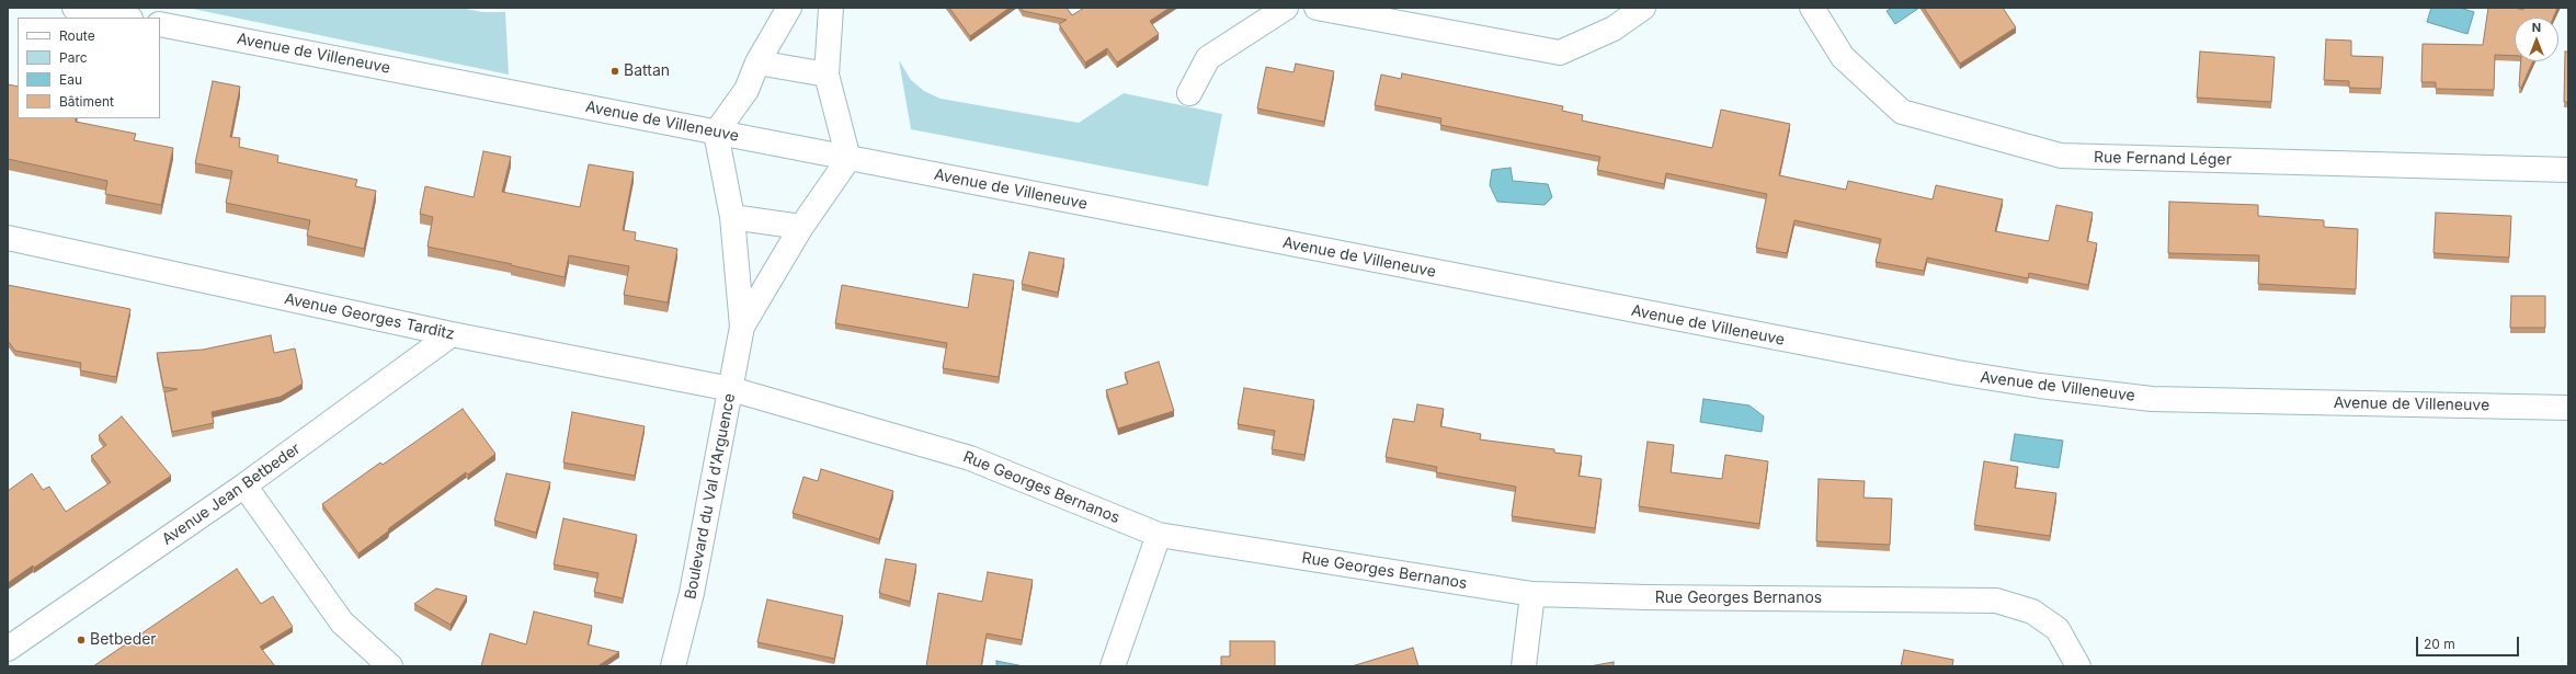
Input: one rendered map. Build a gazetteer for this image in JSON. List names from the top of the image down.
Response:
{
  "streets": {
    "street": [
      "Avenue de Villeneuve",
      "Rue Fernand Léger",
      "Avenue Georges Tarditz",
      "Rue Georges Bernanos",
      "Avenue Jean Betbeder",
      "Boulevard du Val d'Arguence"
    ]
  },
  "crossings": [
    ["Avenue Georges Tarditz", "Rue Georges Bernanos"],
    ["Avenue Georges Tarditz", "Avenue Jean Betbeder"],
    ["Avenue Georges Tarditz", "Boulevard du Val d'Arguence"],
    ["Rue Georges Bernanos", "Boulevard du Val d'Arguence"]
  ],
  "places": ["Battan", "Betbeder"],
  "legend": [
    "Route",
    "Parc",
    "Eau",
    "Bâtiment"
  ],
  "scale_bar": "20 m",
  "north": "top"
}
